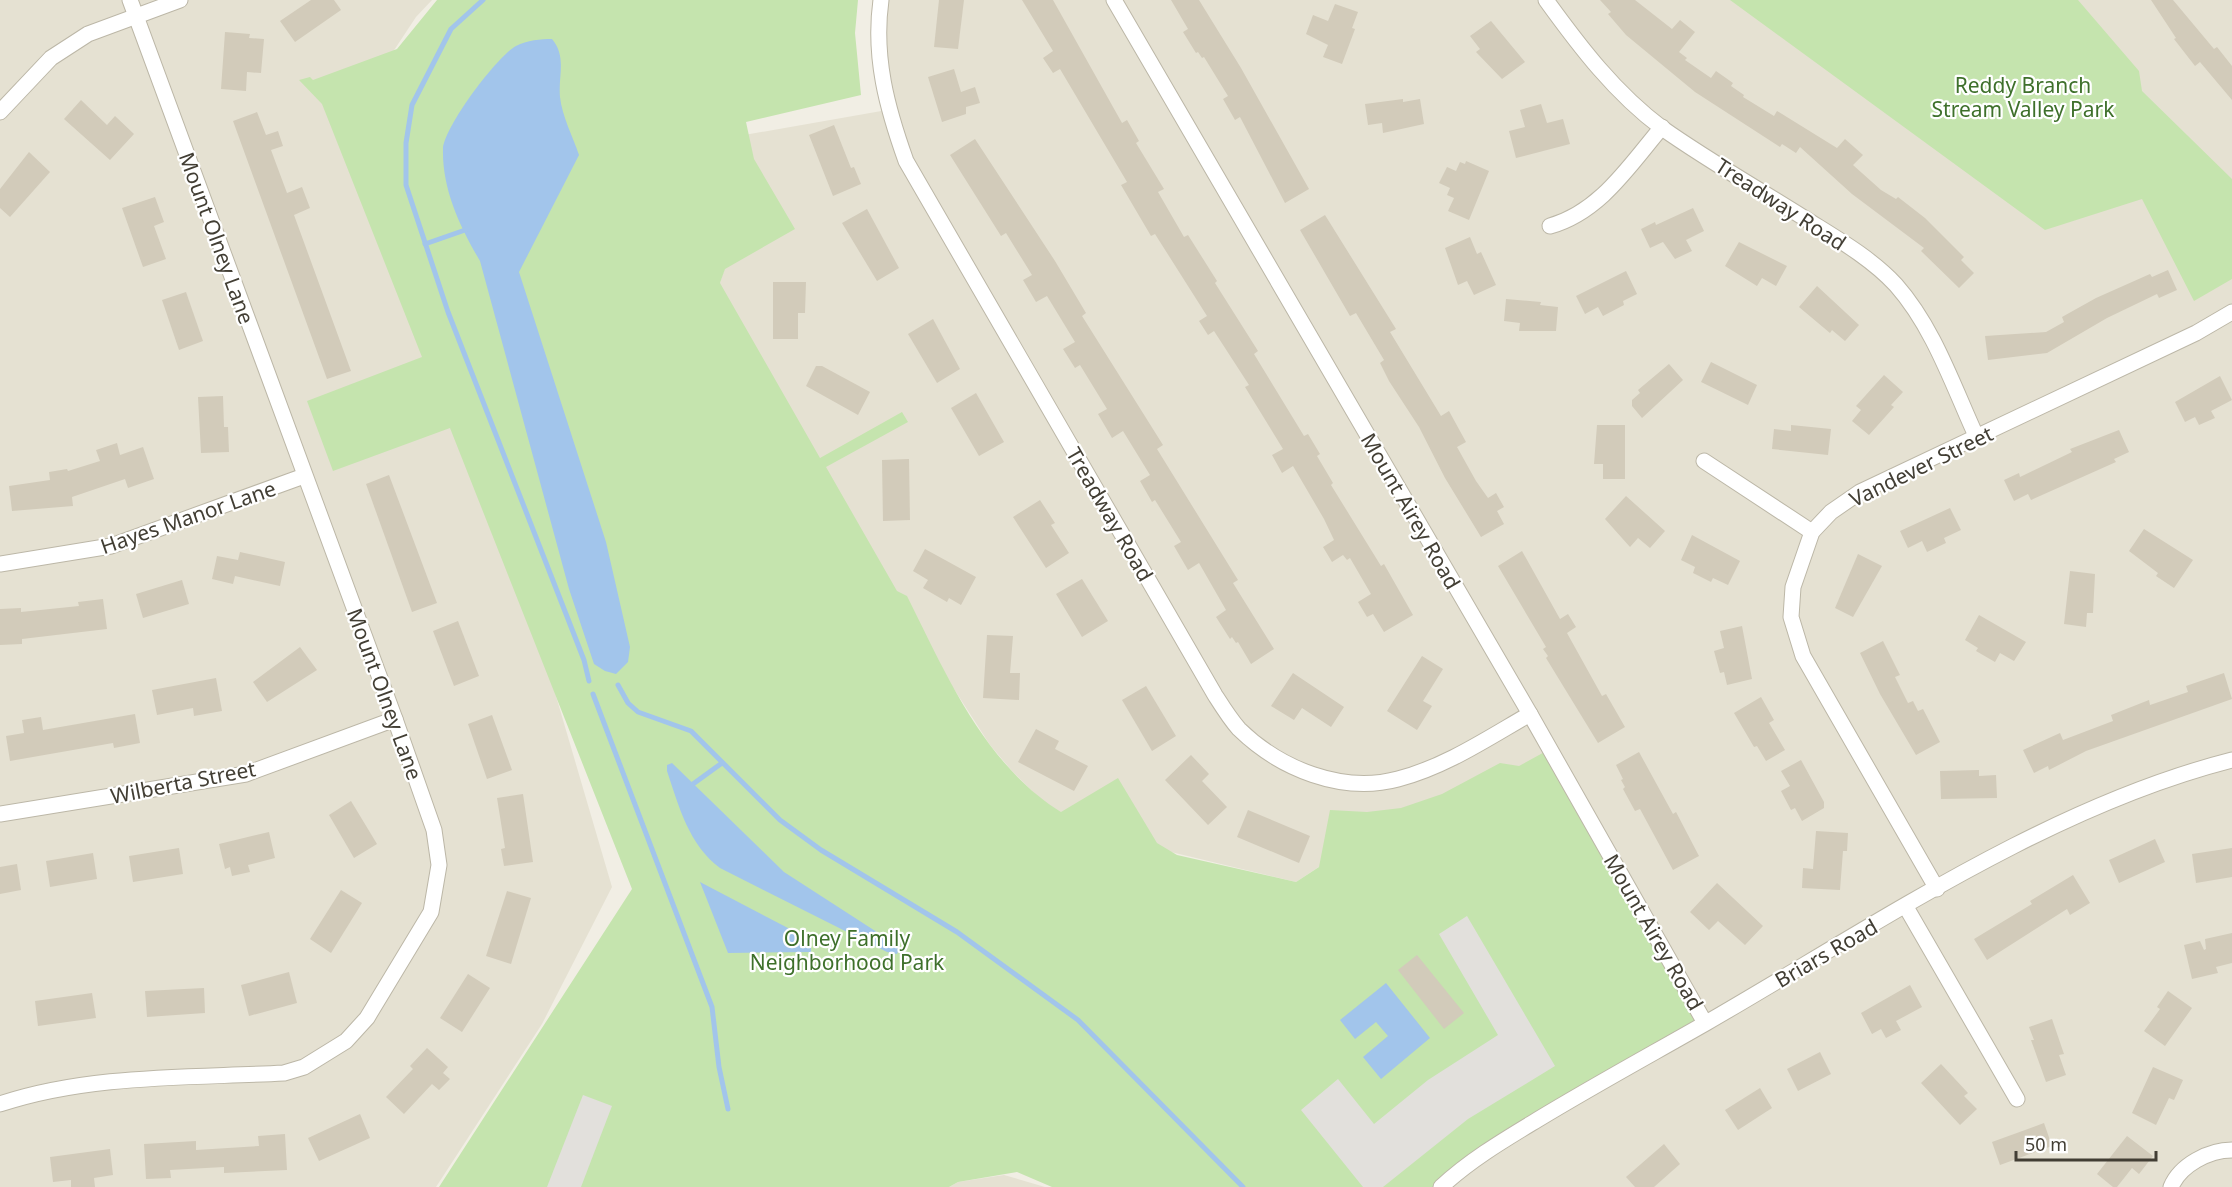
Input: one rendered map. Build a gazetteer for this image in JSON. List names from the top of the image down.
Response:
{
  "streets": {
    "street": [
      "Treadway Road",
      "Mount Olney Lane",
      "Vandever Street",
      "Mount Airey Road",
      "Hayes Manor Lane",
      "Wilberta Street",
      "Briars Road"
    ]
  },
  "crossings": [
    ["Treadway Road", "Vandever Street"],
    ["Treadway Road", "Mount Airey Road"],
    ["Mount Olney Lane", "Hayes Manor Lane"],
    ["Mount Olney Lane", "Wilberta Street"],
    ["Vandever Street", "Briars Road"],
    ["Mount Airey Road", "Briars Road"]
  ],
  "parks": ["Reddy Branch Stream Valley Park", "Olney Family Neighborhood Park"],
  "scale_bar": "50 m"
}
